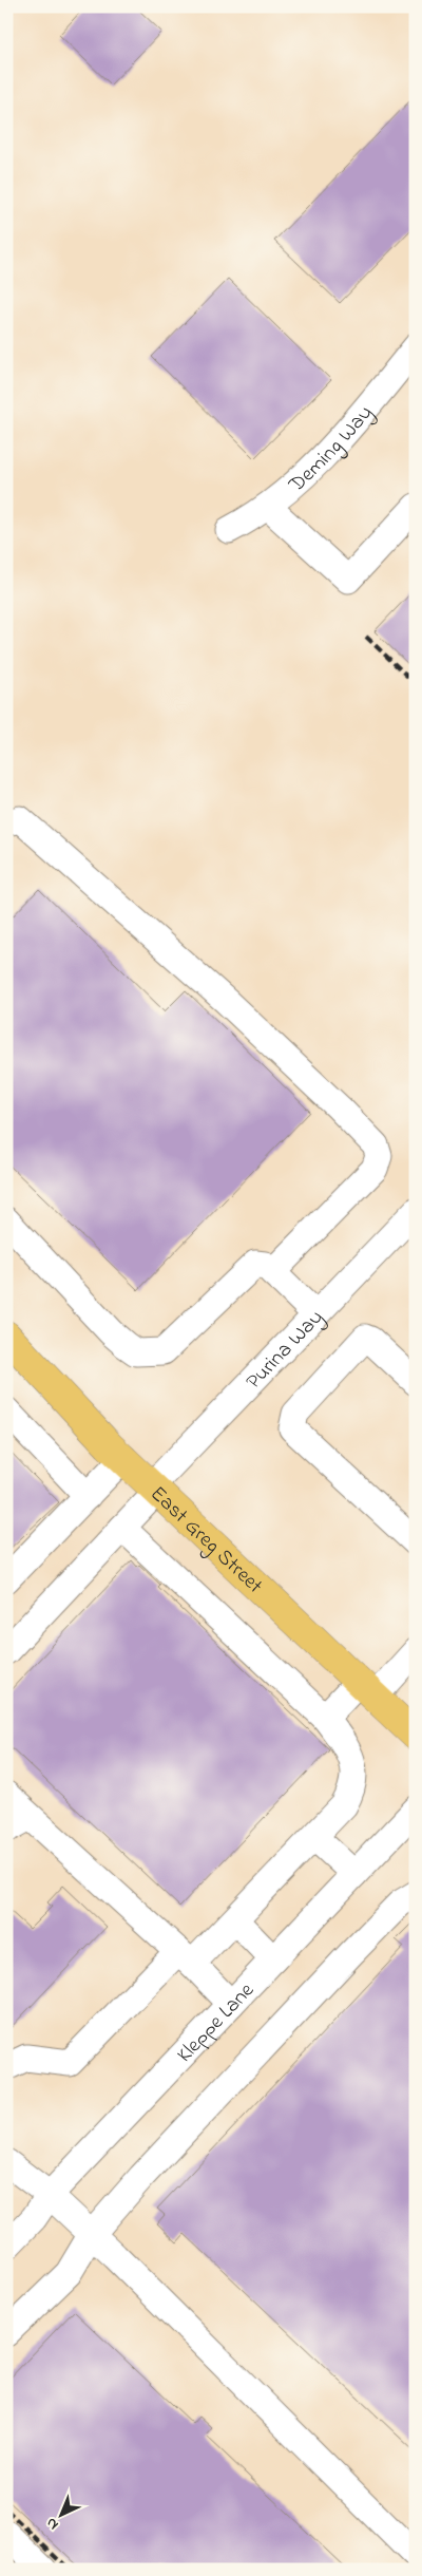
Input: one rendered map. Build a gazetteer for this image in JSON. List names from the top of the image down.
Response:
{
  "streets": {
    "main road": ["East Greg Street"],
    "street": ["Deming Way", "Purina Way", "Kleppe Lane"]
  },
  "crossings": [
    ["Purina Way", "East Greg Street"]
  ],
  "north": "bottom left"
}
